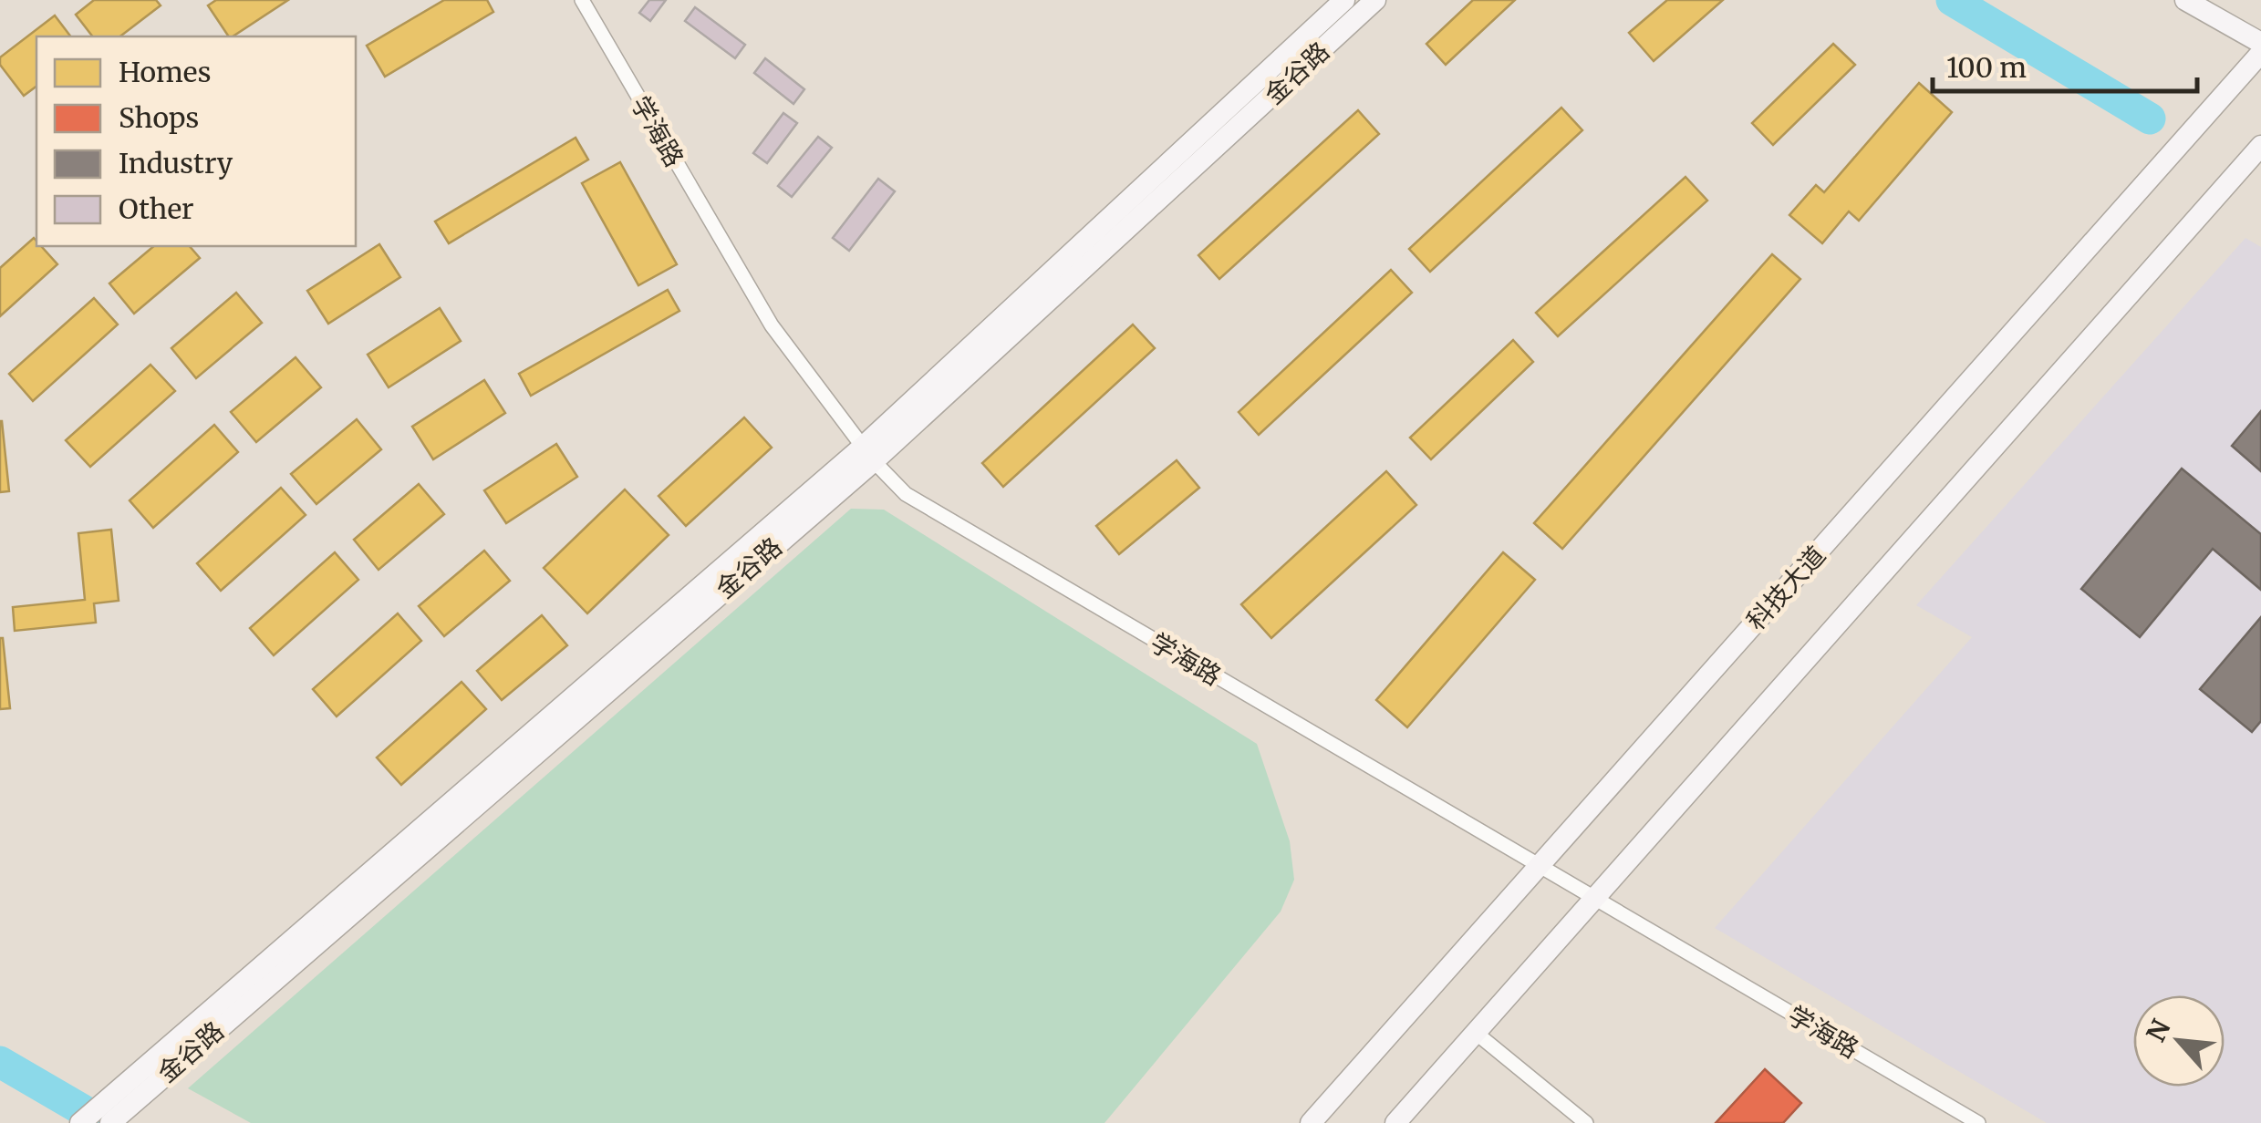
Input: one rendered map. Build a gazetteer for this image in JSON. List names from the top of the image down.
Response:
{
  "streets": {
    "main road": ["金谷路", "科技大道"],
    "street": ["学海路"]
  },
  "crossings": [
    ["金谷路", "学海路"],
    ["学海路", "科技大道"]
  ],
  "legend": [
    "Homes",
    "Shops",
    "Industry",
    "Other"
  ],
  "scale_bar": "100 m",
  "north": "top left"
}
